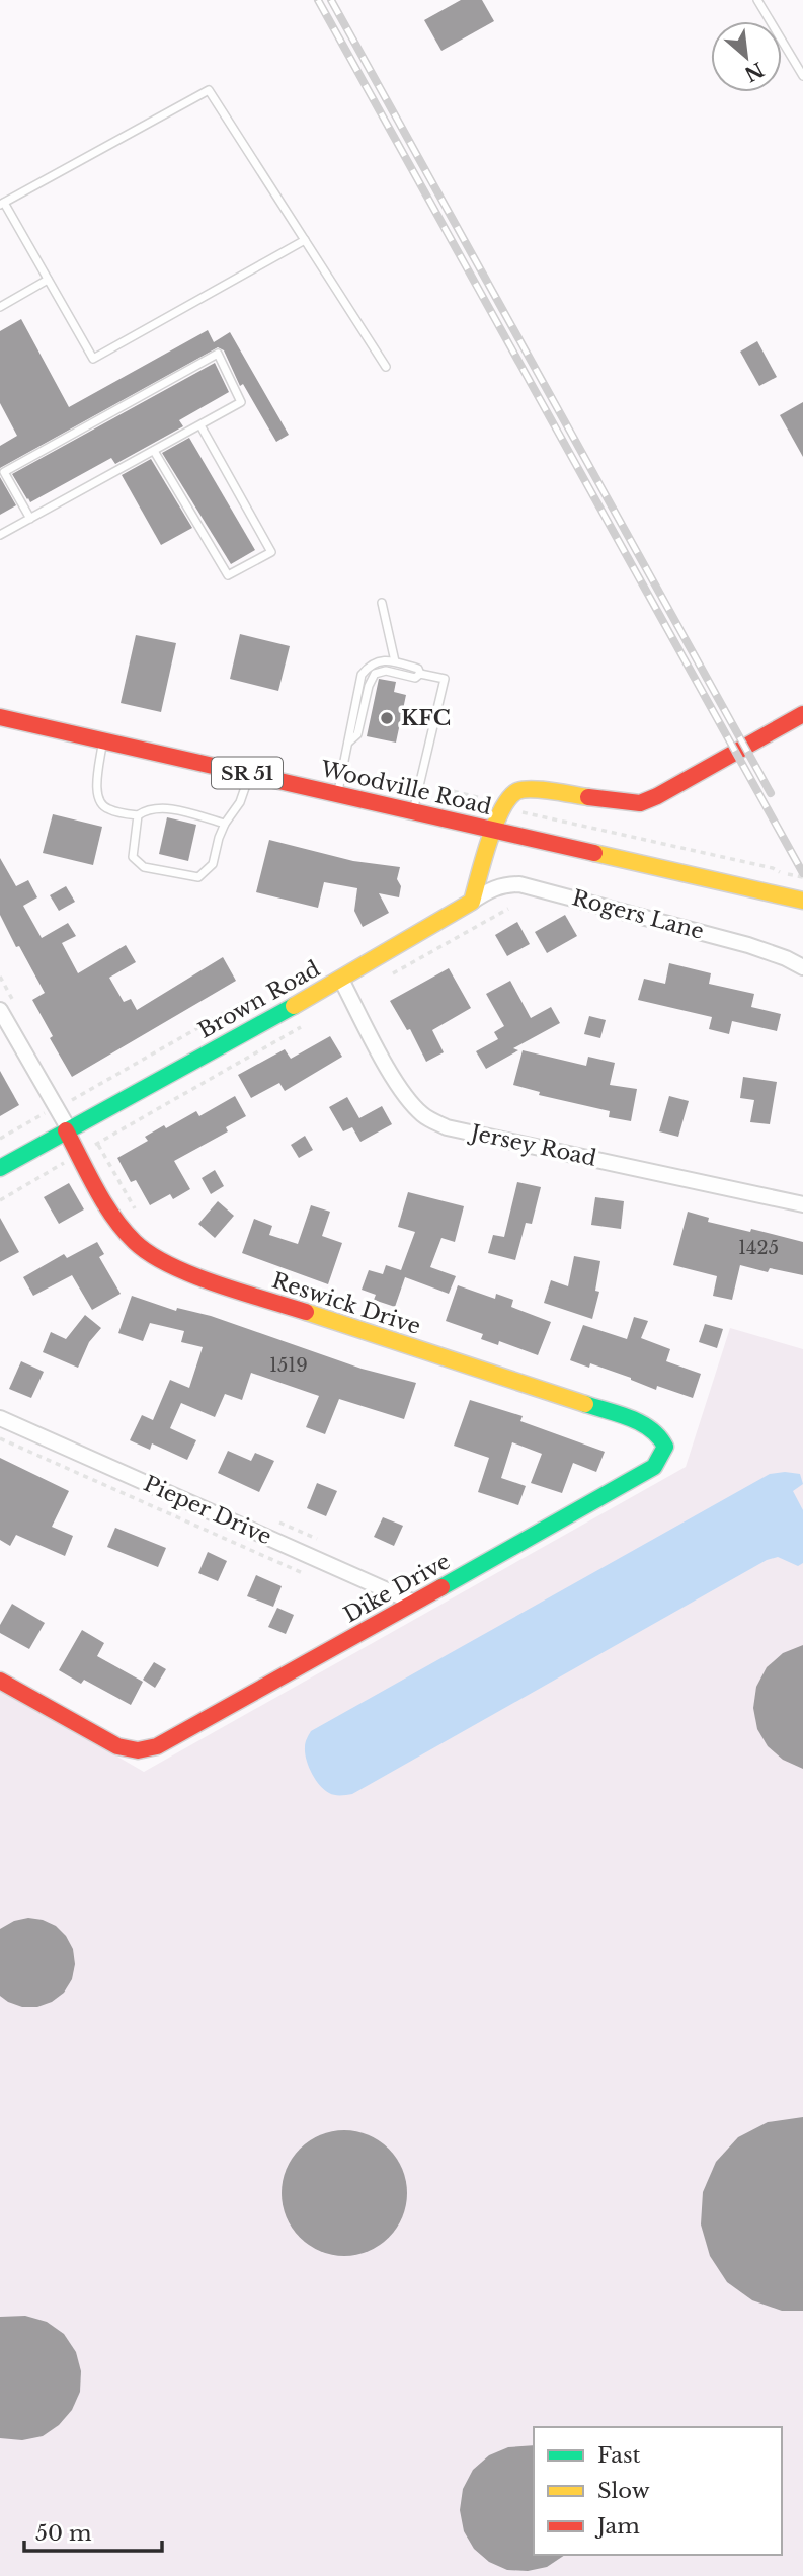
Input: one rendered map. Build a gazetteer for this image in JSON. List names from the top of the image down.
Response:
{
  "streets": {
    "street": [
      "SR 51",
      "Woodville Road",
      "Rogers Lane",
      "Brown Road",
      "Jersey Road",
      "Reswick Drive",
      "Pieper Drive",
      "Dike Drive"
    ]
  },
  "crossings": [
    ["Rogers Lane", "Brown Road"],
    ["Brown Road", "Jersey Road"],
    ["Brown Road", "Reswick Drive"],
    ["Reswick Drive", "Dike Drive"],
    ["Pieper Drive", "Dike Drive"]
  ],
  "places": ["KFC"],
  "house_numbers": ["1425", "1519"],
  "legend": ["Fast", "Slow", "Jam"],
  "scale_bar": "50 m",
  "north": "bottom right"
}
